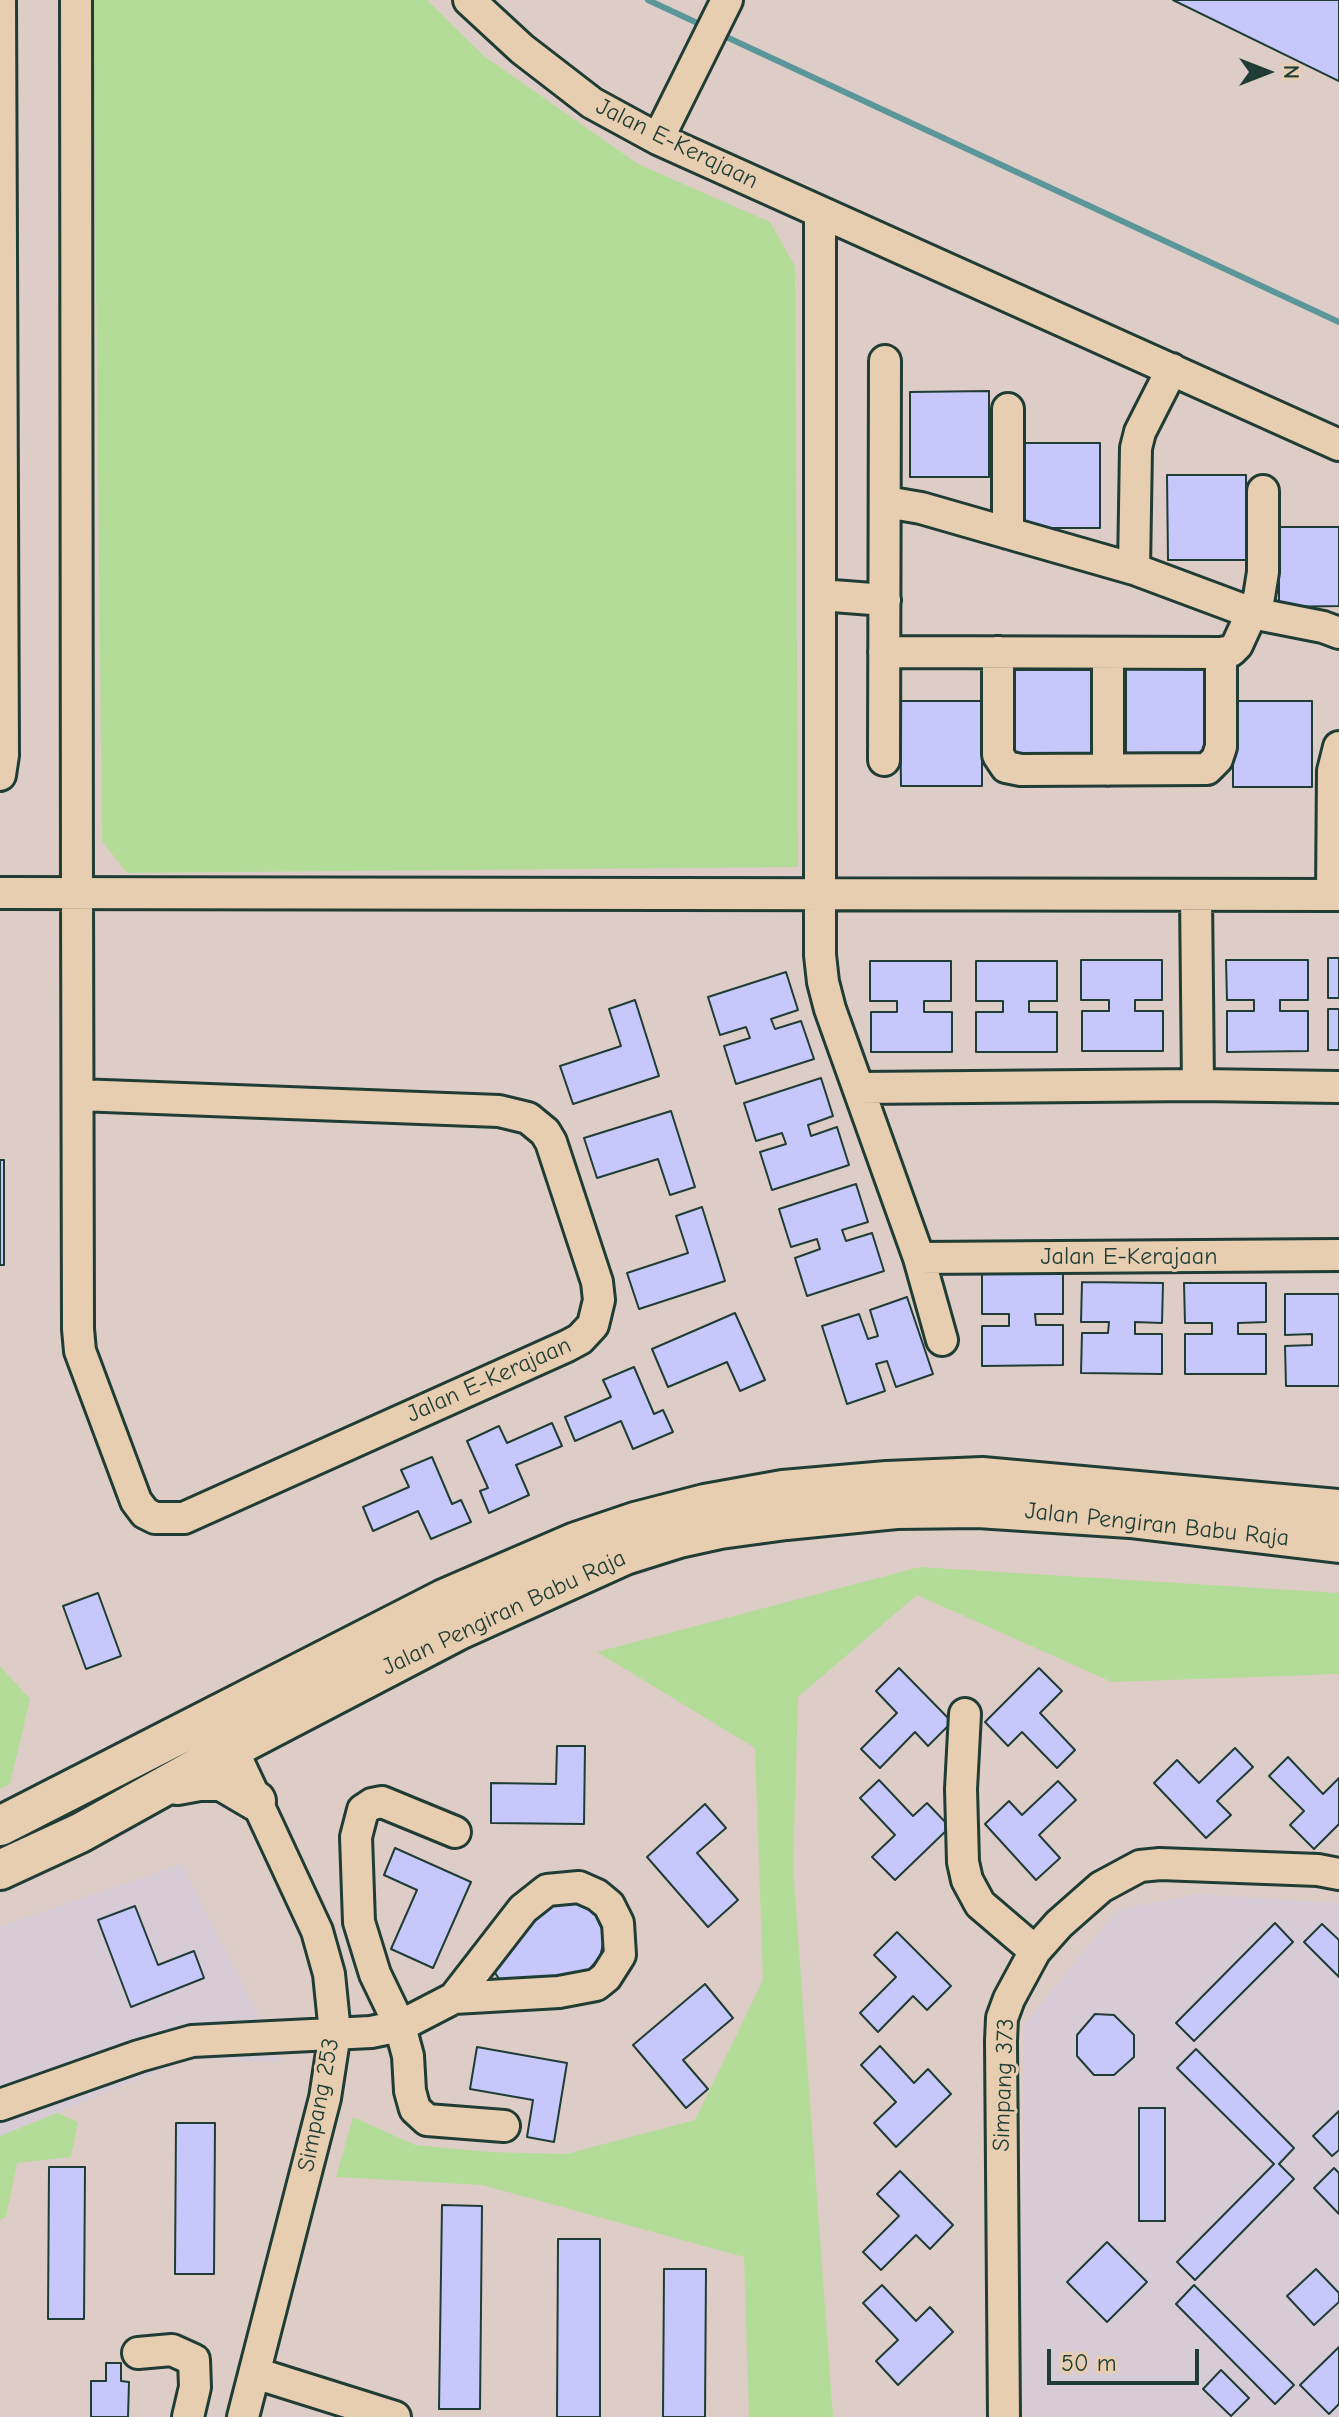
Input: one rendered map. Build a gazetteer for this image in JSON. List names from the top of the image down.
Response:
{
  "streets": {
    "main road": ["Jalan Pengiran Babu Raja"],
    "street": ["Jalan E-Kerajaan", "Simpang 373", "Simpang 253"]
  },
  "crossings": [
    ["Jalan Pengiran Babu Raja", "Simpang 253"]
  ],
  "scale_bar": "50 m",
  "north": "right"
}
